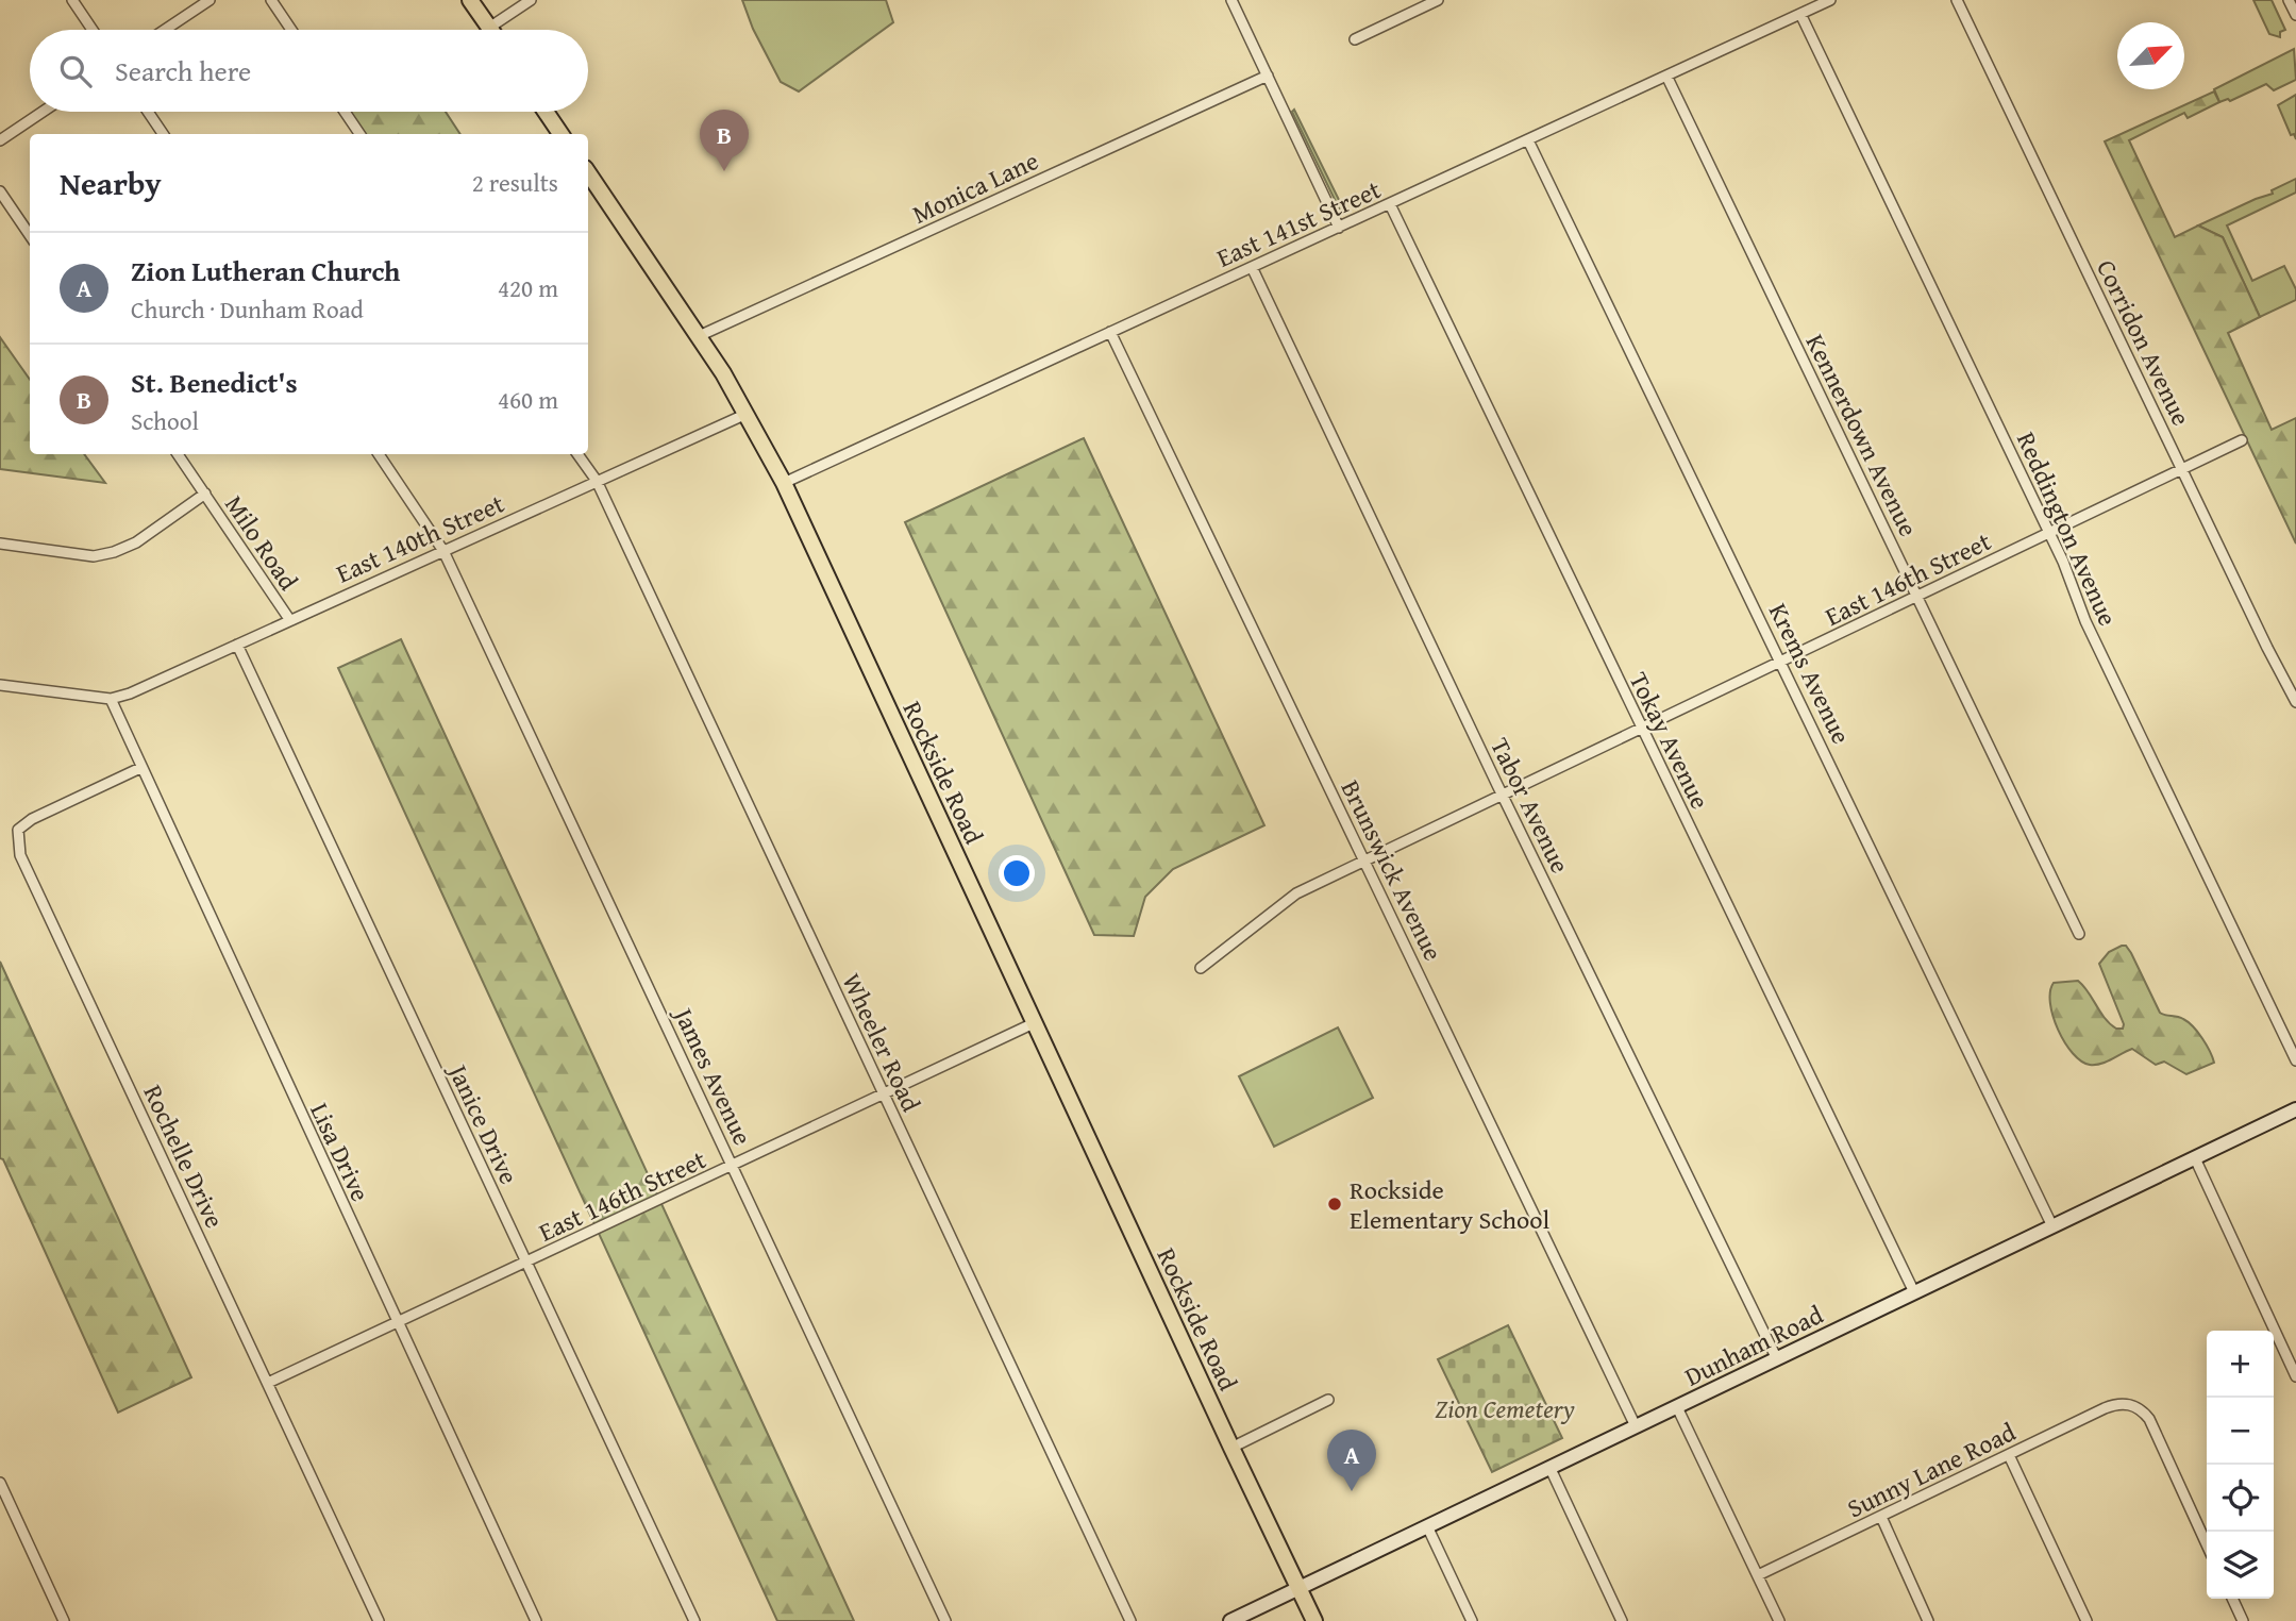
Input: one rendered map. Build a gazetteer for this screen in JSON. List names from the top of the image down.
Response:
{
  "streets": {
    "main road": ["Rockside Road"],
    "street": [
      "Monica Lane",
      "East 141st Street",
      "Corridon Avenue",
      "Kennerdown Avenue",
      "Reddington Avenue",
      "East 140th Street",
      "Milo Road",
      "East 146th Street",
      "Krems Avenue",
      "Tokay Avenue",
      "Tabor Avenue",
      "Brunswick Avenue",
      "Wheeler Road",
      "James Avenue",
      "Janice Drive",
      "Lisa Drive",
      "Rochelle Drive",
      "Dunham Road",
      "Sunny Lane Road"
    ]
  },
  "crossings": [
    ["Monica Lane", "Rockside Road"],
    ["East 141st Street", "Kennerdown Avenue"],
    ["East 141st Street", "Reddington Avenue"],
    ["East 141st Street", "Krems Avenue"],
    ["East 141st Street", "Tokay Avenue"],
    ["East 141st Street", "Rockside Road"],
    ["East 141st Street", "Tabor Avenue"],
    ["East 141st Street", "Brunswick Avenue"],
    ["Corridon Avenue", "East 146th Street"],
    ["Kennerdown Avenue", "East 146th Street"],
    ["Reddington Avenue", "East 146th Street"],
    ["East 140th Street", "Milo Road"],
    ["East 140th Street", "Rockside Road"],
    ["East 140th Street", "Wheeler Road"],
    ["East 140th Street", "James Avenue"],
    ["East 140th Street", "Janice Drive"],
    ["East 140th Street", "Lisa Drive"],
    ["East 146th Street", "Krems Avenue"],
    ["East 146th Street", "Tokay Avenue"],
    ["East 146th Street", "Rockside Road"],
    ["East 146th Street", "Tabor Avenue"],
    ["East 146th Street", "Brunswick Avenue"],
    ["East 146th Street", "Wheeler Road"],
    ["East 146th Street", "James Avenue"],
    ["East 146th Street", "Janice Drive"],
    ["East 146th Street", "Lisa Drive"],
    ["East 146th Street", "Rochelle Drive"],
    ["Krems Avenue", "Dunham Road"],
    ["Tokay Avenue", "Dunham Road"],
    ["Rockside Road", "Dunham Road"],
    ["Tabor Avenue", "Dunham Road"],
    ["Brunswick Avenue", "Dunham Road"],
    ["Lisa Drive", "Rochelle Drive"]
  ],
  "parks": ["Zion Cemetery"],
  "places": ["Rockside Elementary School"],
  "north": "top right",
  "page": {
    "search": "Search here",
    "pins": ["B", "A"],
    "heading": ["Nearby", "2 results"],
    "list": [
      {
        "mark": "A",
        "name": "Zion Lutheran Church",
        "note": "Church · Dunham Road",
        "value": "420 m"
      },
      {
        "mark": "B",
        "name": "St. Benedict's",
        "note": "School",
        "value": "460 m"
      }
    ],
    "map_buttons": ["+", "−"]
  }
}
